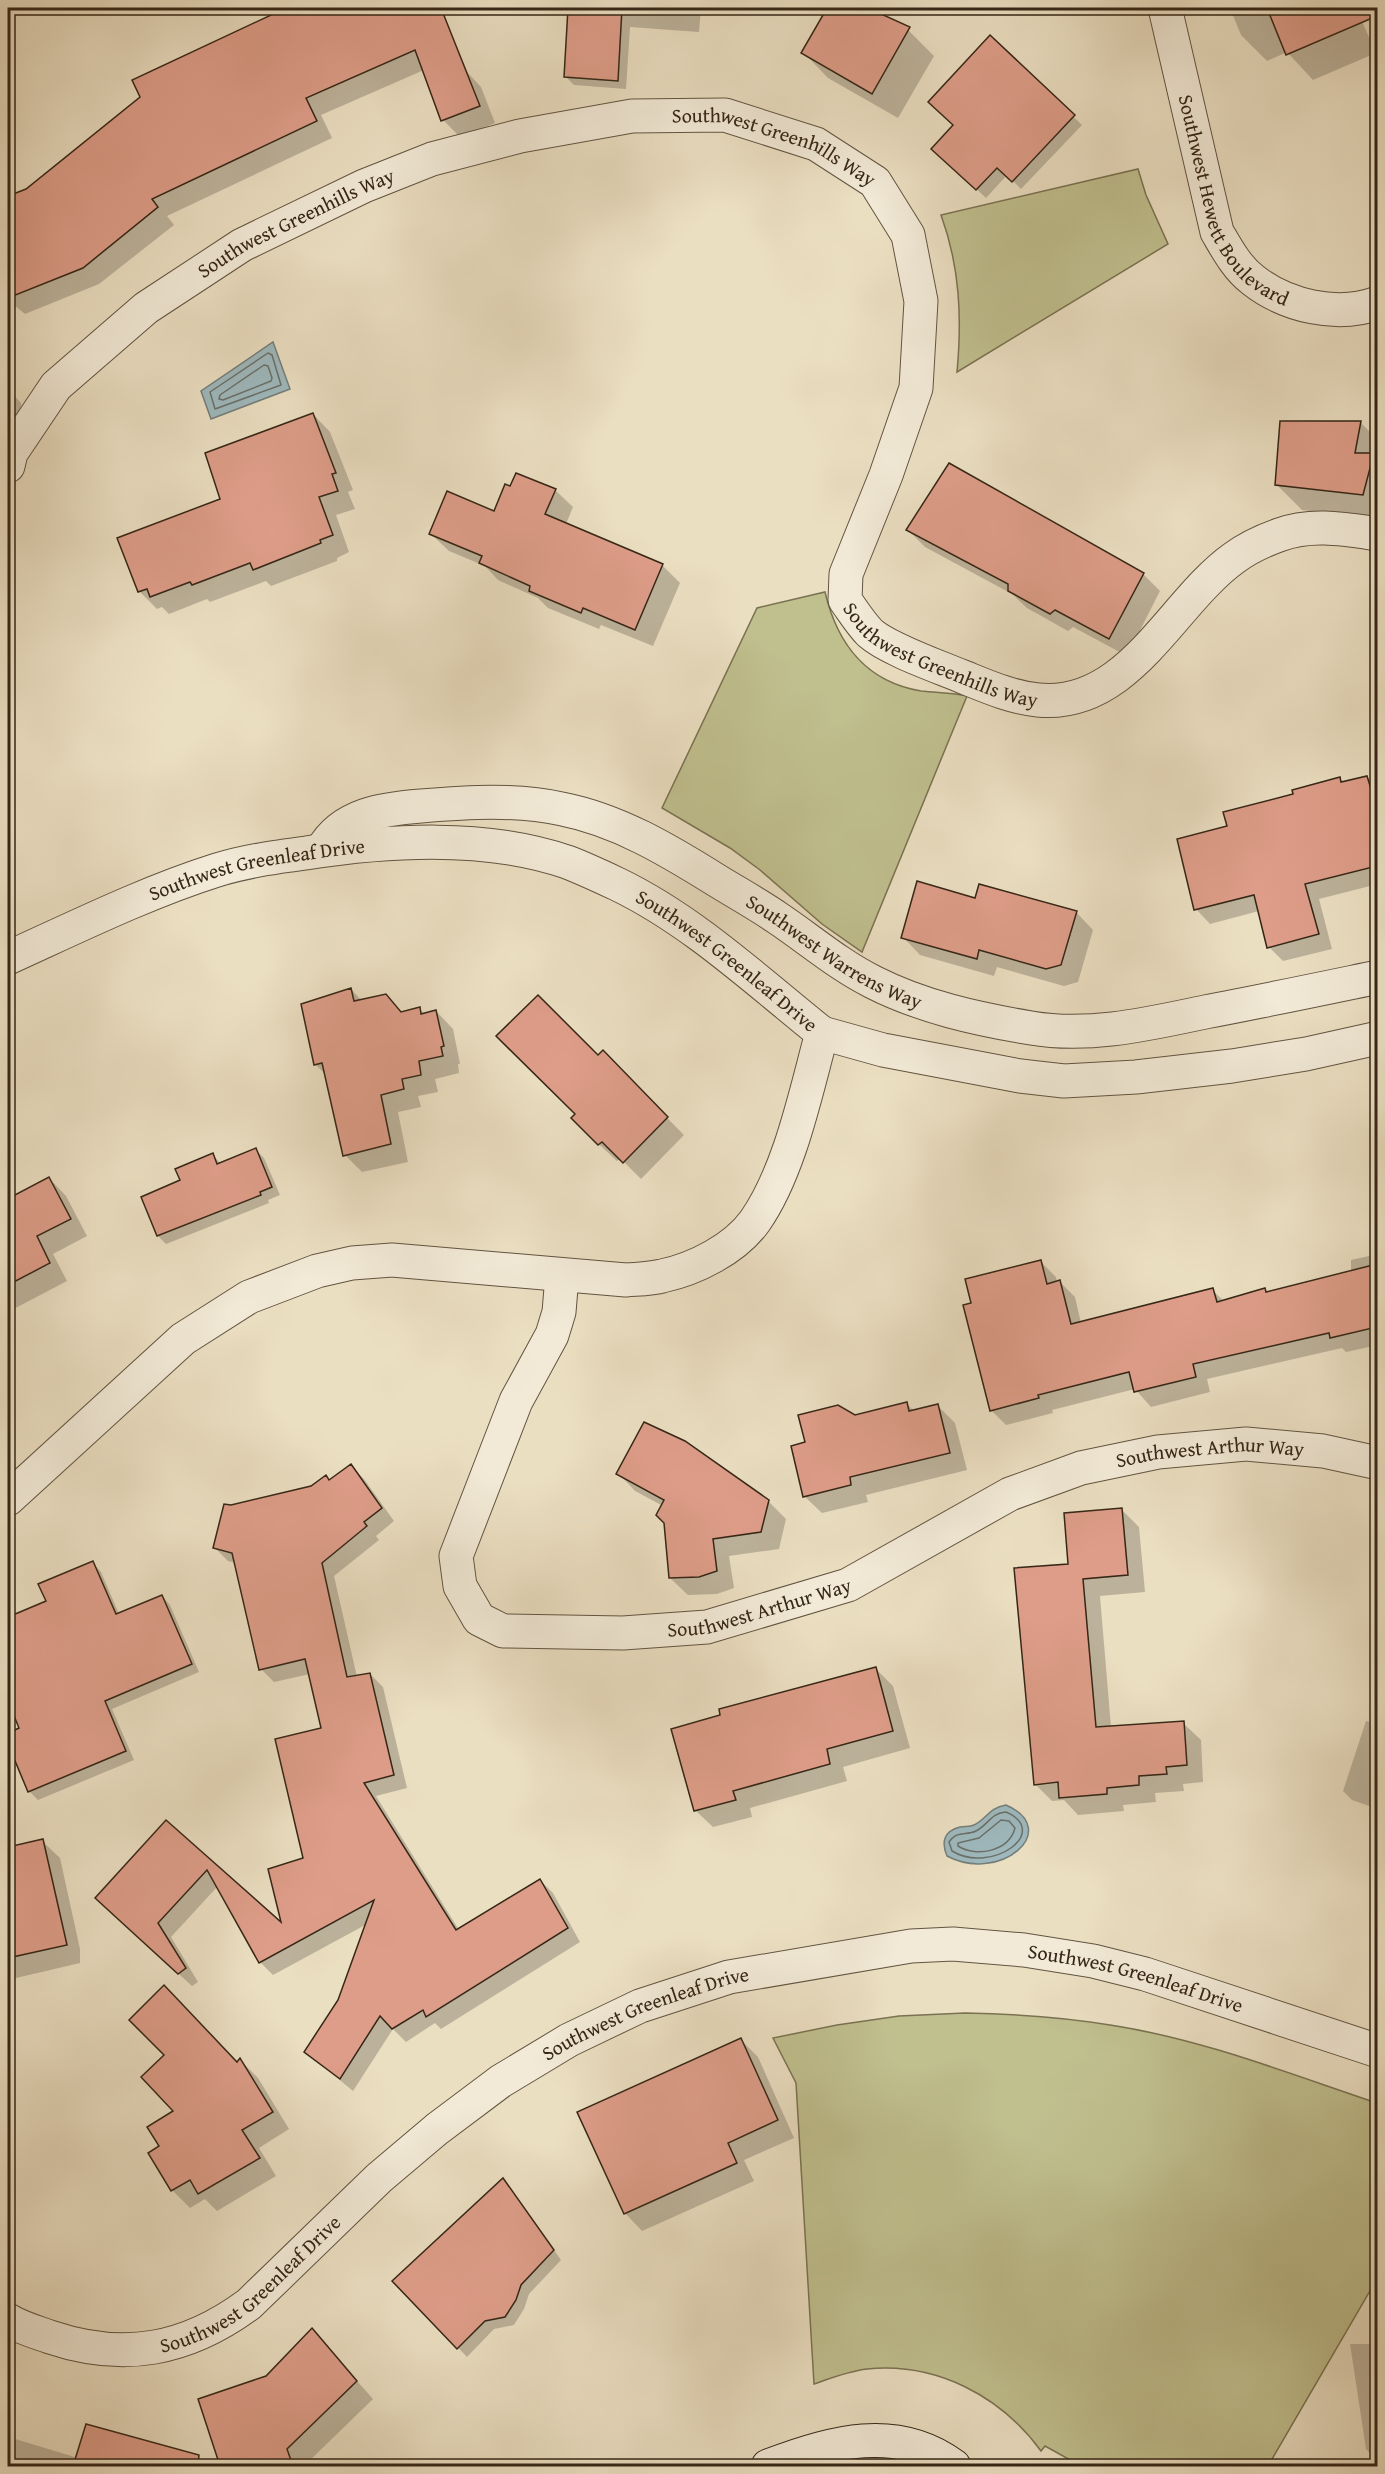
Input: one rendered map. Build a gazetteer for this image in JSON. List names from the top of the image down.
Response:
{
  "streets": {
    "street": [
      "Southwest Greenhills Way",
      "Southwest Hewett Boulevard",
      "Southwest Greenleaf Drive",
      "Southwest Warrens Way",
      "Southwest Arthur Way"
    ]
  },
  "crossings": [
    ["Southwest Greenleaf Drive", "Southwest Warrens Way"],
    ["Southwest Greenleaf Drive", "Southwest Arthur Way"]
  ]
}
